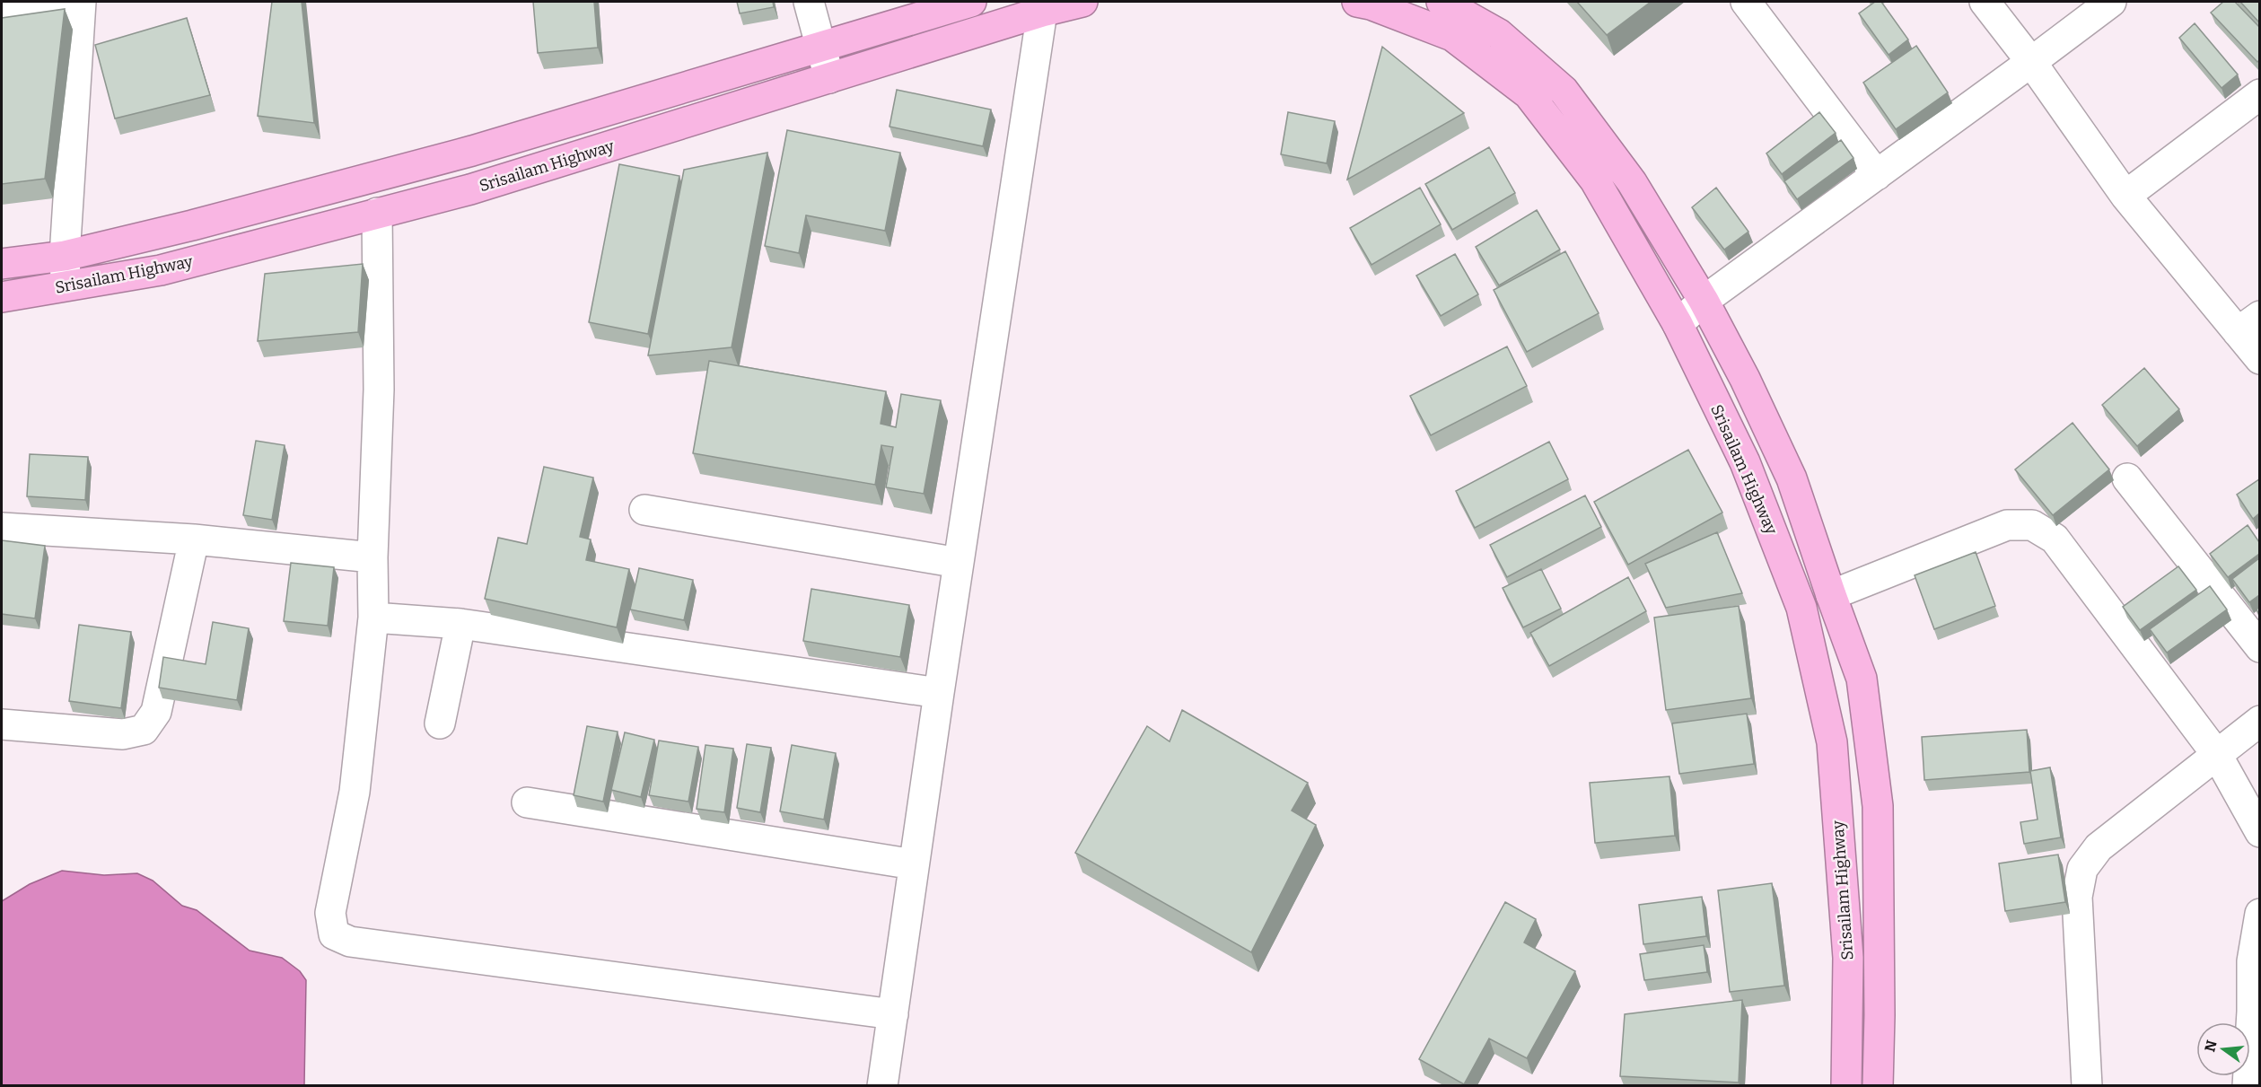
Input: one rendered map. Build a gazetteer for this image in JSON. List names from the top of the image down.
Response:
{
  "streets": {
    "highway": ["Srisailam Highway"]
  },
  "north": "left"
}
